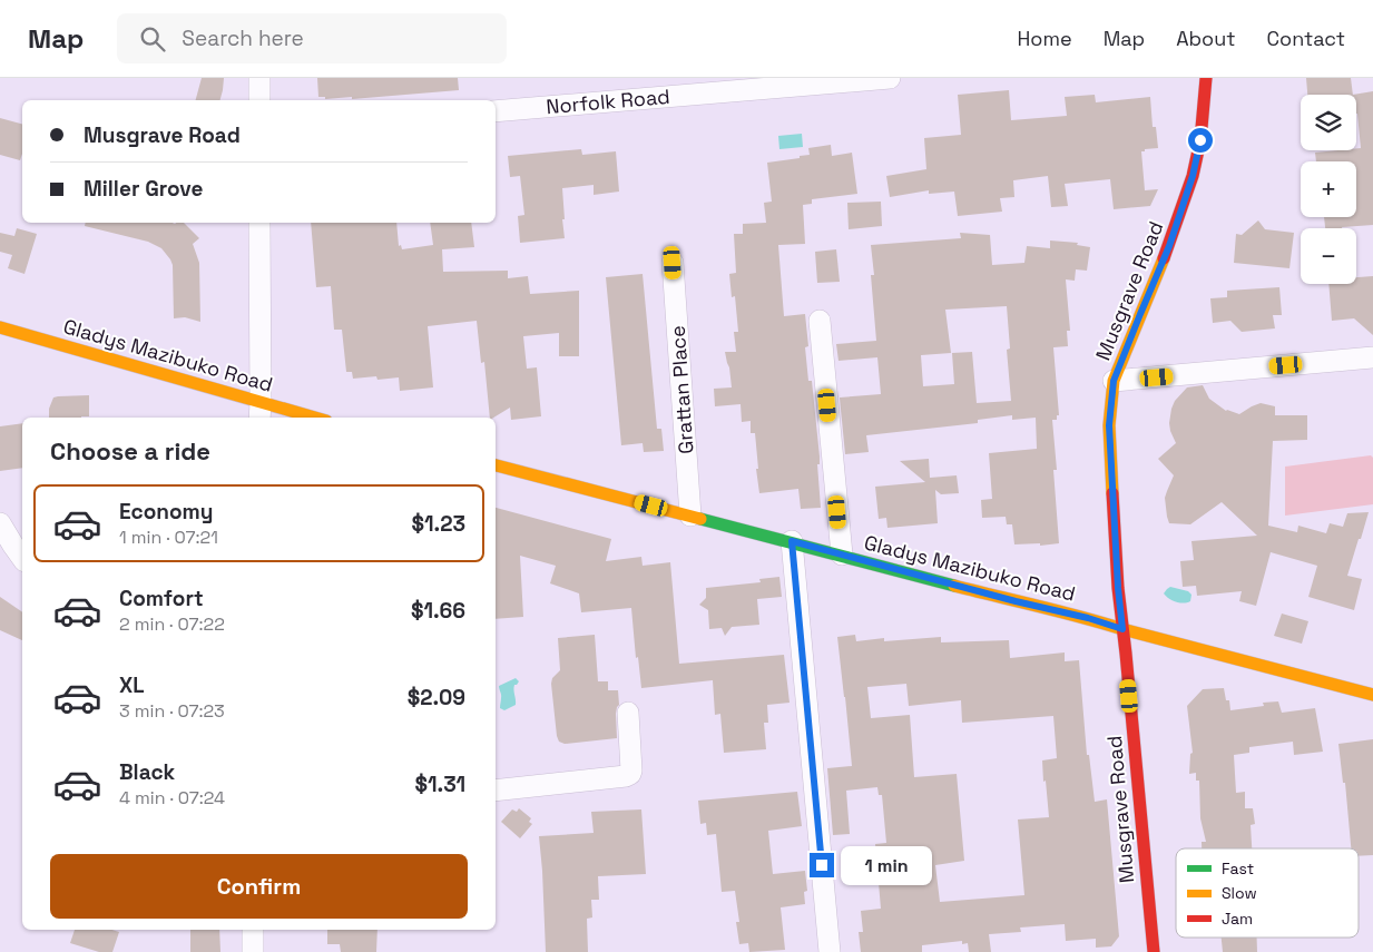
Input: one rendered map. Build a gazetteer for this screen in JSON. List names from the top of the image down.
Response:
{
  "streets": {
    "street": [
      "Norfolk Road",
      "Musgrave Road",
      "Gladys Mazibuko Road",
      "Grattan Place"
    ]
  },
  "crossings": [
    ["Musgrave Road", "Gladys Mazibuko Road"],
    ["Gladys Mazibuko Road", "Grattan Place"]
  ],
  "legend": ["Fast", "Slow", "Jam"],
  "page": {
    "header": "Map",
    "search": "Search here",
    "nav": [
      "Home",
      "Map",
      "About",
      "Contact"
    ],
    "map_buttons": ["+", "−"],
    "banner": ["Musgrave Road", "Miller Grove"],
    "heading": "Choose a ride",
    "list": [
      {
        "name": "Economy",
        "note": "1 min · 07:21",
        "value": "$1.23"
      },
      {
        "name": "Comfort",
        "note": "2 min · 07:22",
        "value": "$1.66"
      },
      {
        "name": "XL",
        "note": "3 min · 07:23",
        "value": "$2.09"
      },
      {
        "name": "Black",
        "note": "4 min · 07:24",
        "value": "$1.31"
      }
    ],
    "buttons": "Confirm",
    "bubble": "1 min"
  }
}
